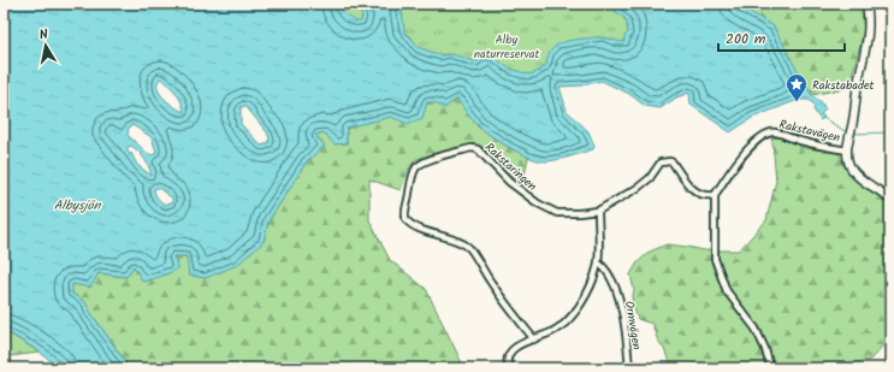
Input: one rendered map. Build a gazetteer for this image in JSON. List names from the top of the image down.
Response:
{
  "streets": {
    "street": ["Rakstavägen", "Rakstaringen", "Ormvägen"]
  },
  "water": ["Albysjön"],
  "parks": ["Alby naturreservat"],
  "places": {
    "place": ["Rakstabadet"]
  },
  "scale_bar": "200 m",
  "north": "top"
}
